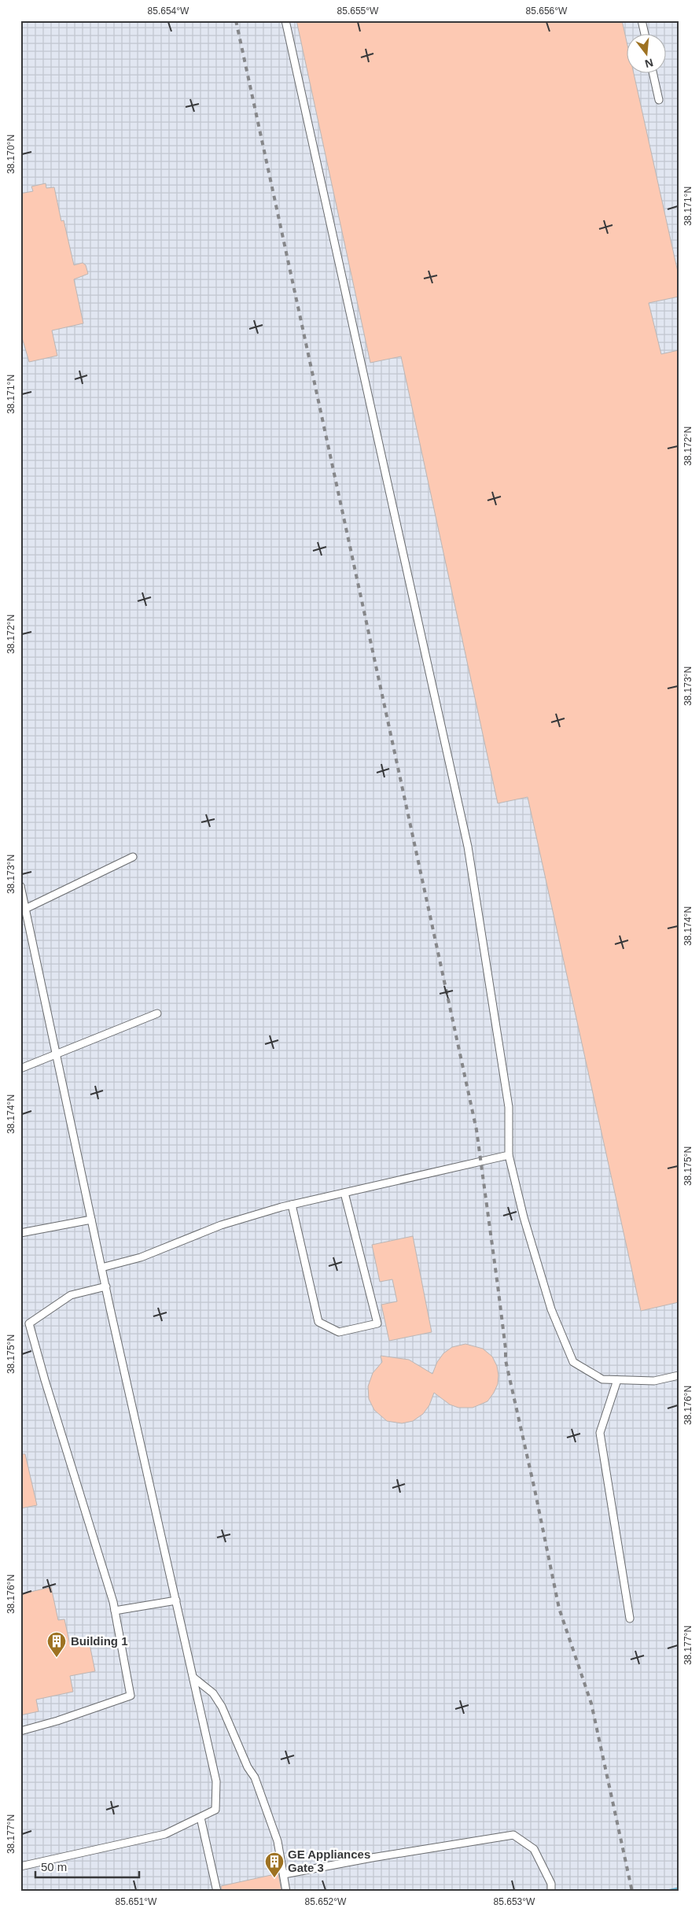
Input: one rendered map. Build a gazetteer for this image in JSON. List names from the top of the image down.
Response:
{
  "places": {
    "building": ["Building 1", "GE Appliances Gate 3"]
  },
  "scale_bar": "50 m",
  "north": "bottom",
  "coordinates": [
    "85.654°W",
    "85.655°W",
    "85.656°W",
    "38.170°N",
    "38.171°N",
    "38.172°N",
    "38.173°N",
    "38.174°N",
    "38.175°N",
    "38.176°N",
    "38.177°N",
    "85.651°W",
    "85.652°W",
    "85.653°W"
  ]
}
